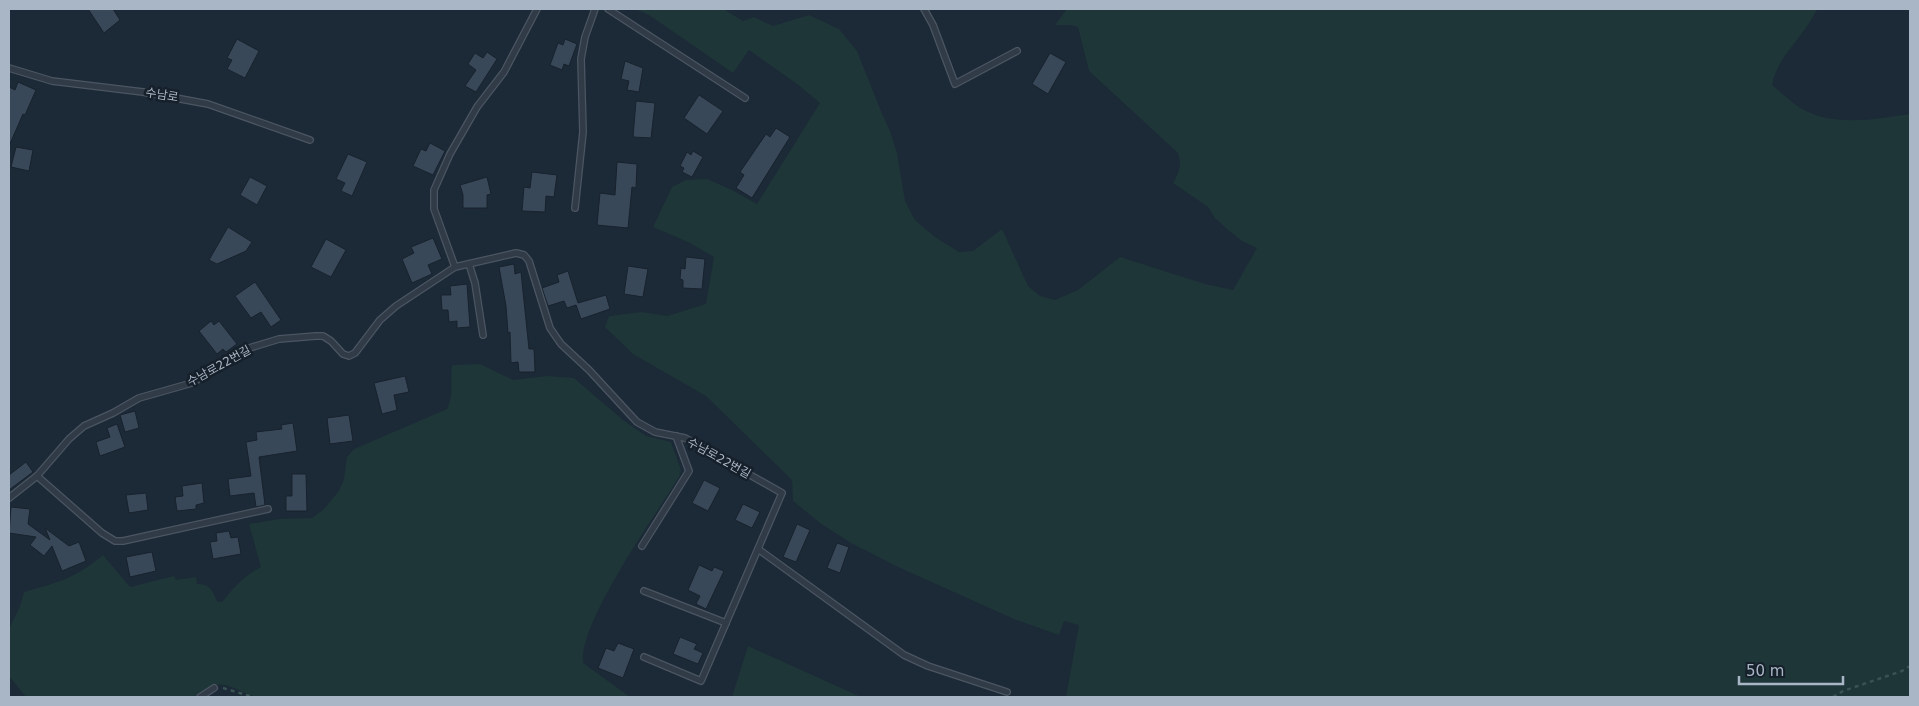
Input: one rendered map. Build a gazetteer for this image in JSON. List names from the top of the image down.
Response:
{
  "streets": {
    "lane": ["수남로", "수남로22번길"]
  },
  "scale_bar": "50 m"
}
